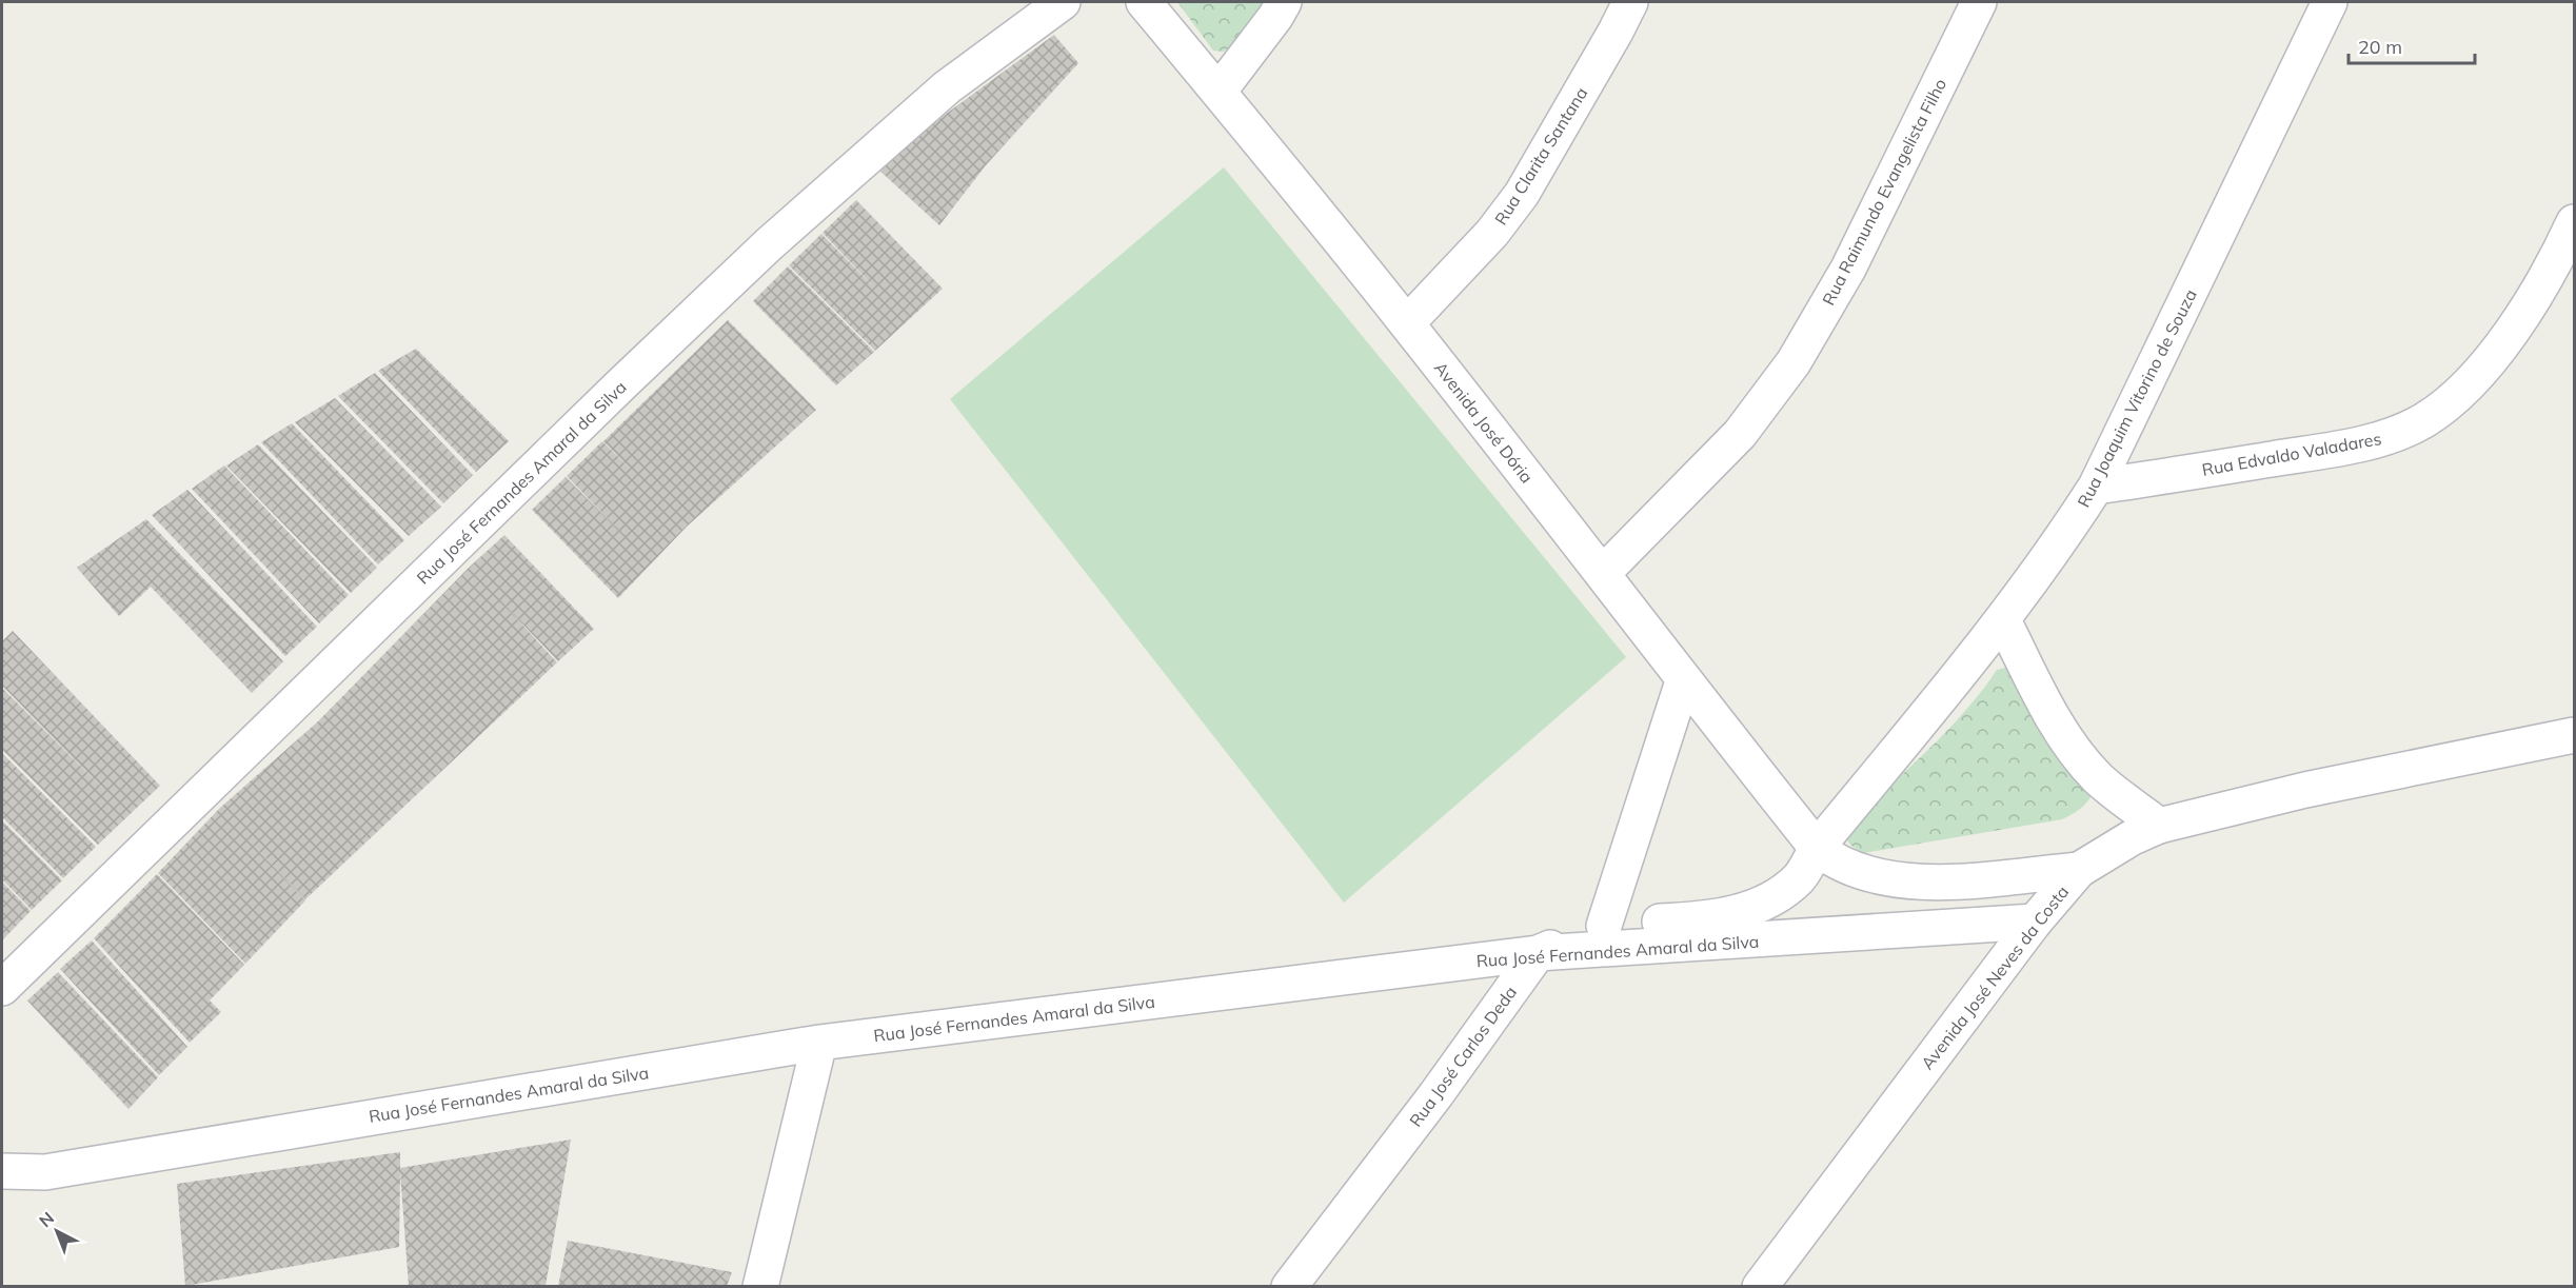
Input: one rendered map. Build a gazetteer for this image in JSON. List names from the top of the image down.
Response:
{
  "streets": {
    "street": [
      "Rua Clarita Santana",
      "Rua Raimundo Evangelista Filho",
      "Rua Joaquim Vitorino de Souza",
      "Avenida José Dória",
      "Rua Edvaldo Valadares",
      "Rua José Fernandes Amaral da Silva",
      "Avenida José Neves da Costa",
      "Rua José Carlos Deda"
    ]
  },
  "crossings": [
    ["Rua Clarita Santana", "Avenida José Dória"],
    ["Rua Raimundo Evangelista Filho", "Avenida José Dória"],
    ["Rua Joaquim Vitorino de Souza", "Avenida José Dória"],
    ["Rua Joaquim Vitorino de Souza", "Rua Edvaldo Valadares"],
    ["Avenida José Dória", "Avenida José Neves da Costa"],
    ["Rua José Fernandes Amaral da Silva", "Avenida José Neves da Costa"],
    ["Rua José Fernandes Amaral da Silva", "Rua José Carlos Deda"]
  ],
  "scale_bar": "20 m",
  "north": "top left"
}
